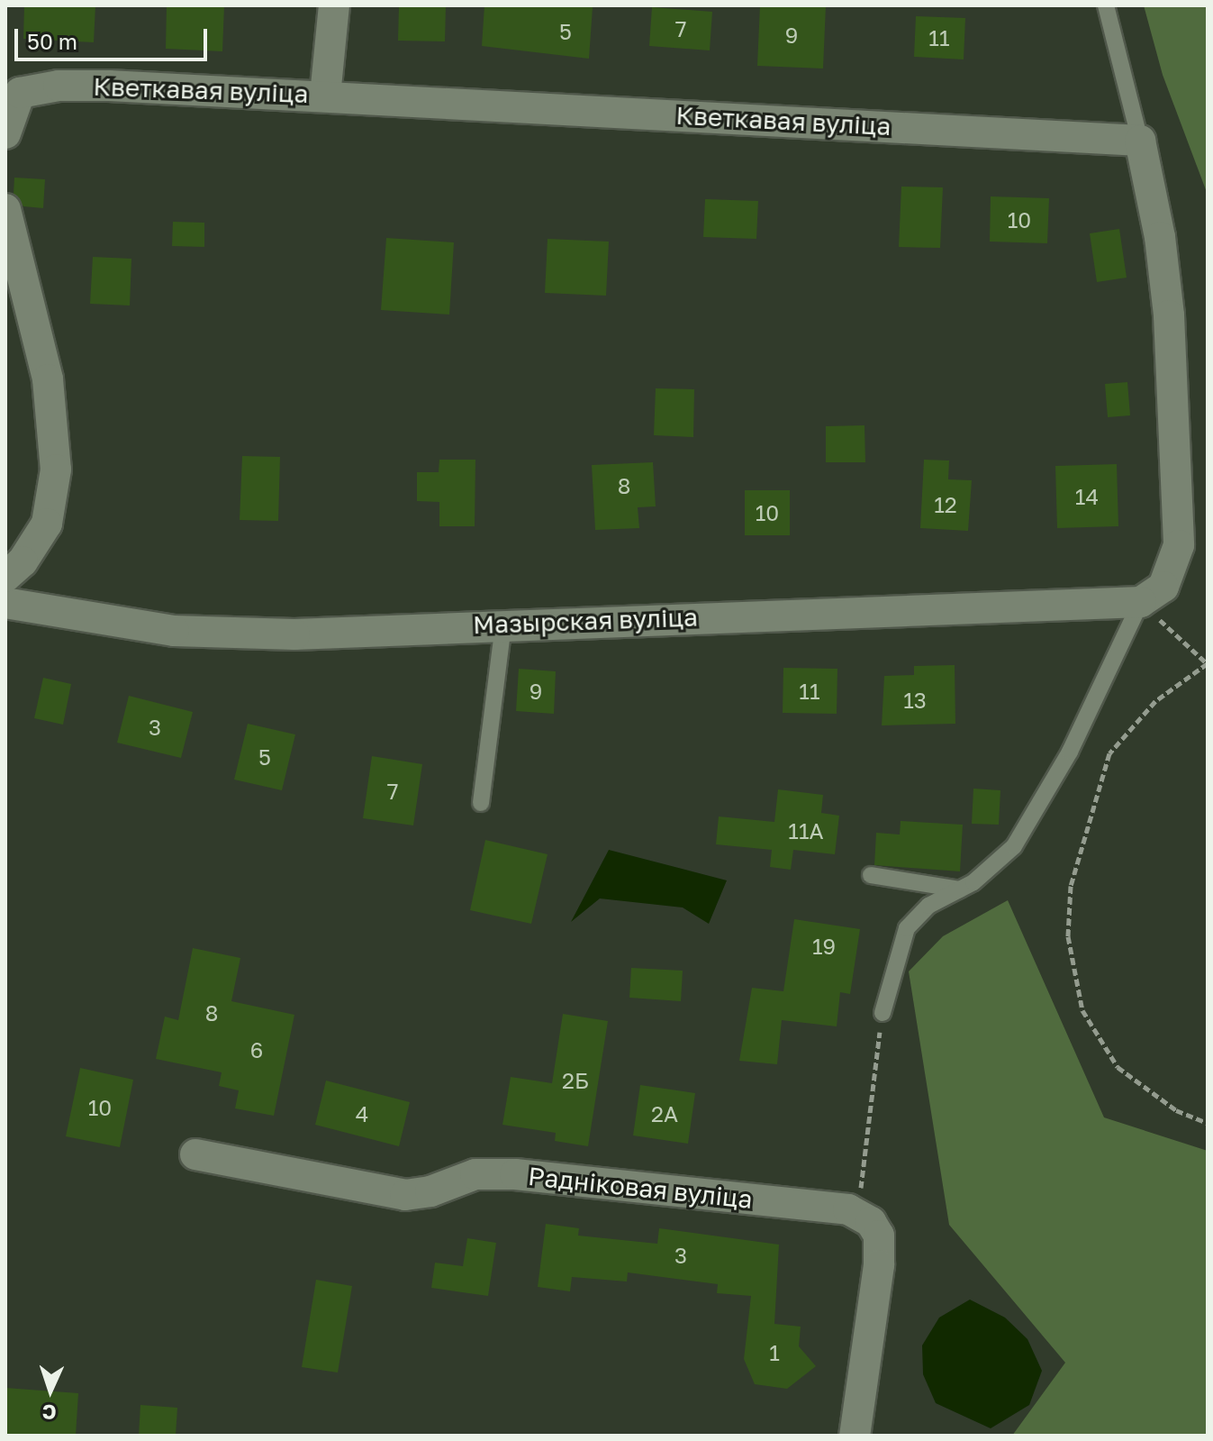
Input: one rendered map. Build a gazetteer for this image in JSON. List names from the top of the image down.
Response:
{
  "streets": {
    "street": ["Кветкавая вуліца", "Мазырская вуліца", "Радніковая вуліца"]
  },
  "house_numbers": [
    "7",
    "5",
    "9",
    "11",
    "10",
    "8",
    "14",
    "12",
    "10",
    "9",
    "11",
    "13",
    "3",
    "5",
    "7",
    "11А",
    "19",
    "8",
    "6",
    "2Б",
    "10",
    "4",
    "2А",
    "3",
    "1"
  ],
  "scale_bar": "50 m",
  "north": "bottom"
}
